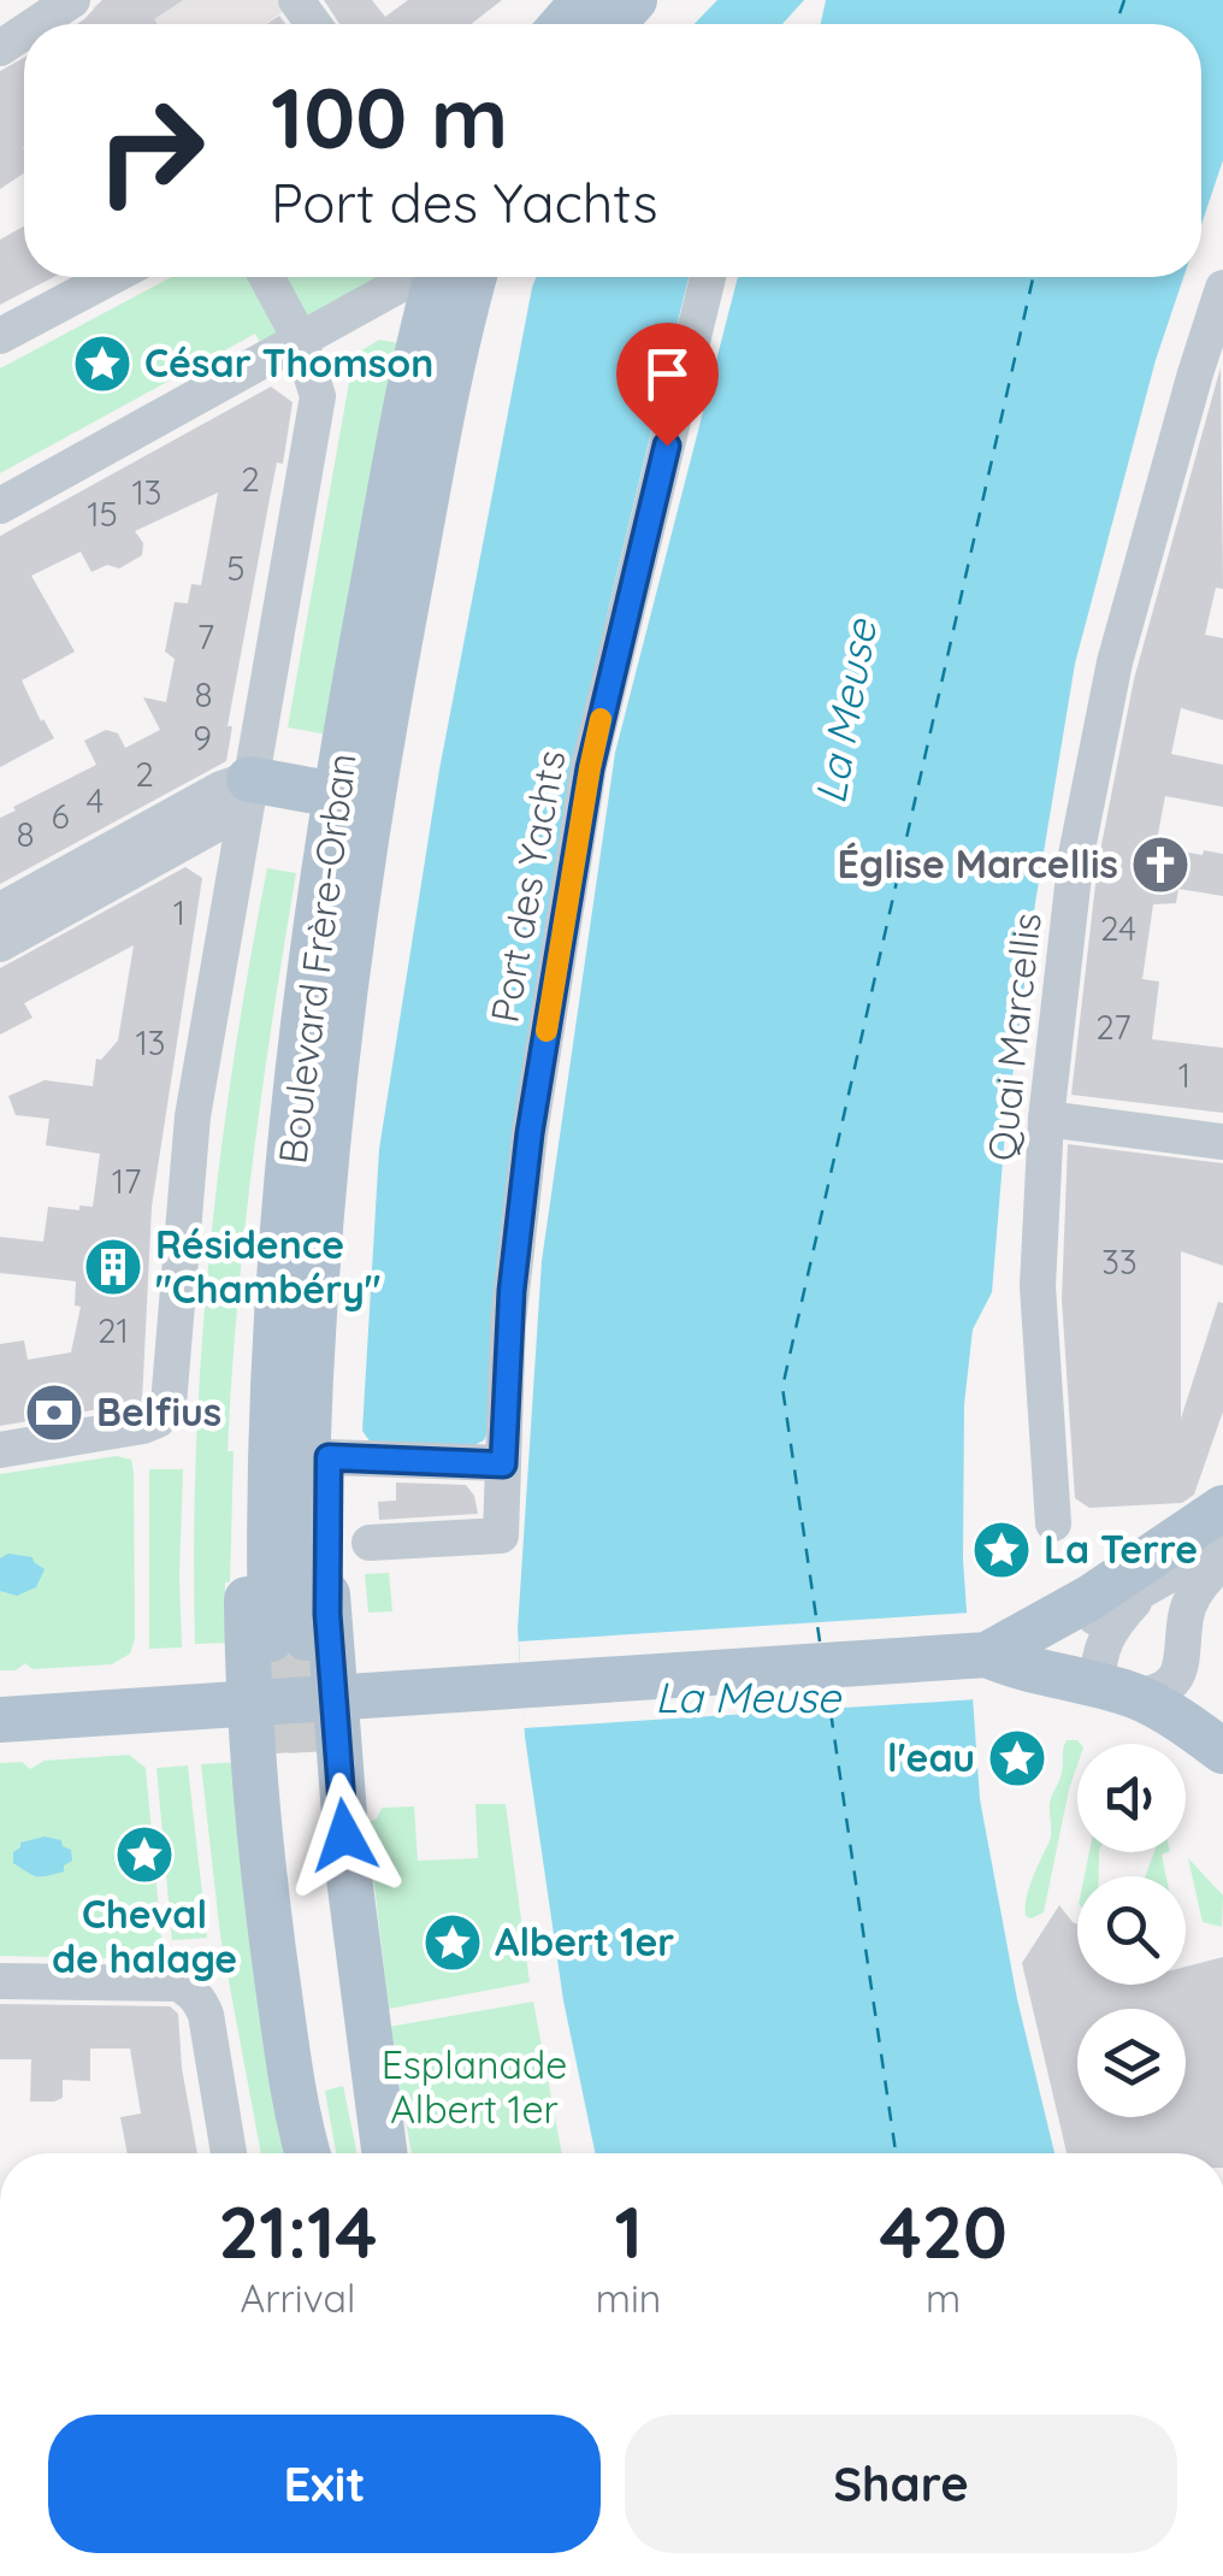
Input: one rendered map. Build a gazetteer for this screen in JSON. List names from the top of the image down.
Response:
{
  "streets": {
    "main road": ["Boulevard Frère-Orban"],
    "street": ["Port des Yachts", "Quai Marcellis"]
  },
  "water": ["La Meuse"],
  "parks": ["Esplanade Albert 1er"],
  "places": {
    "place": [
      "César Thomson",
      "La Terre",
      "l'eau",
      "Cheval de halage",
      "Albert 1er"
    ],
    "church": ["Église Marcellis"],
    "building": ["Résidence \"Chambéry\""],
    "bank": ["Belfius"]
  },
  "house_numbers": [
    "2",
    "13",
    "15",
    "5",
    "7",
    "8",
    "9",
    "2",
    "4",
    "6",
    "8",
    "1",
    "24",
    "27",
    "13",
    "1",
    "17",
    "33",
    "21"
  ],
  "page": {
    "turn": ["100 m", "Port des Yachts"],
    "eta": [
      "21:14",
      "Arrival",
      "1",
      "min",
      "420",
      "m"
    ],
    "buttons": ["Exit", "Share"]
  }
}
